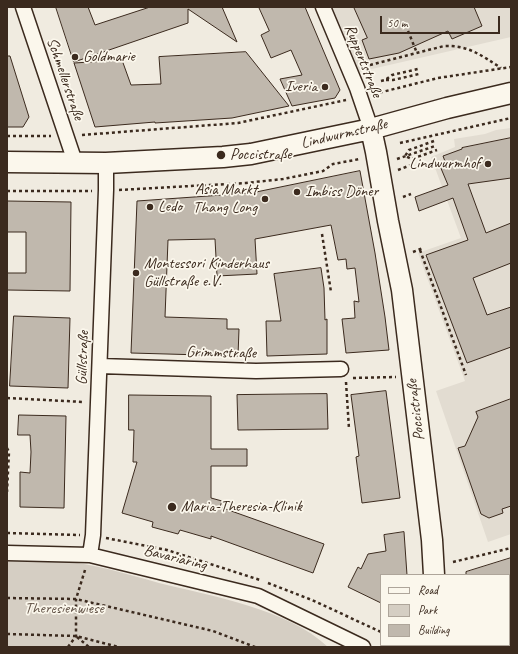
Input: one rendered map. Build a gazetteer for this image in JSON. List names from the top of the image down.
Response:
{
  "streets": {
    "main road": ["Lindwurmstraße", "Poccistraße"],
    "street": [
      "Ruppertstraße",
      "Schmellerstraße",
      "Grimmstraße",
      "Güllstraße",
      "Bavariaring"
    ]
  },
  "crossings": [
    ["Ruppertstraße", "Lindwurmstraße"],
    ["Ruppertstraße", "Poccistraße"],
    ["Schmellerstraße", "Lindwurmstraße"],
    ["Lindwurmstraße", "Güllstraße"],
    ["Lindwurmstraße", "Poccistraße"],
    ["Grimmstraße", "Güllstraße"],
    ["Güllstraße", "Bavariaring"]
  ],
  "parks": ["Theresienwiese"],
  "places": [
    "Goldmarie",
    "Iveria",
    "Poccistraße",
    "Lindwurmhof",
    "Imbiss Döner",
    "Asia Markt Thang Long",
    "Ledo",
    "Montessori Kinderhaus Güllstraße e.V.",
    "Maria-Theresia-Klinik"
  ],
  "legend": ["Road", "Park", "Building"],
  "scale_bar": "50 m"
}
